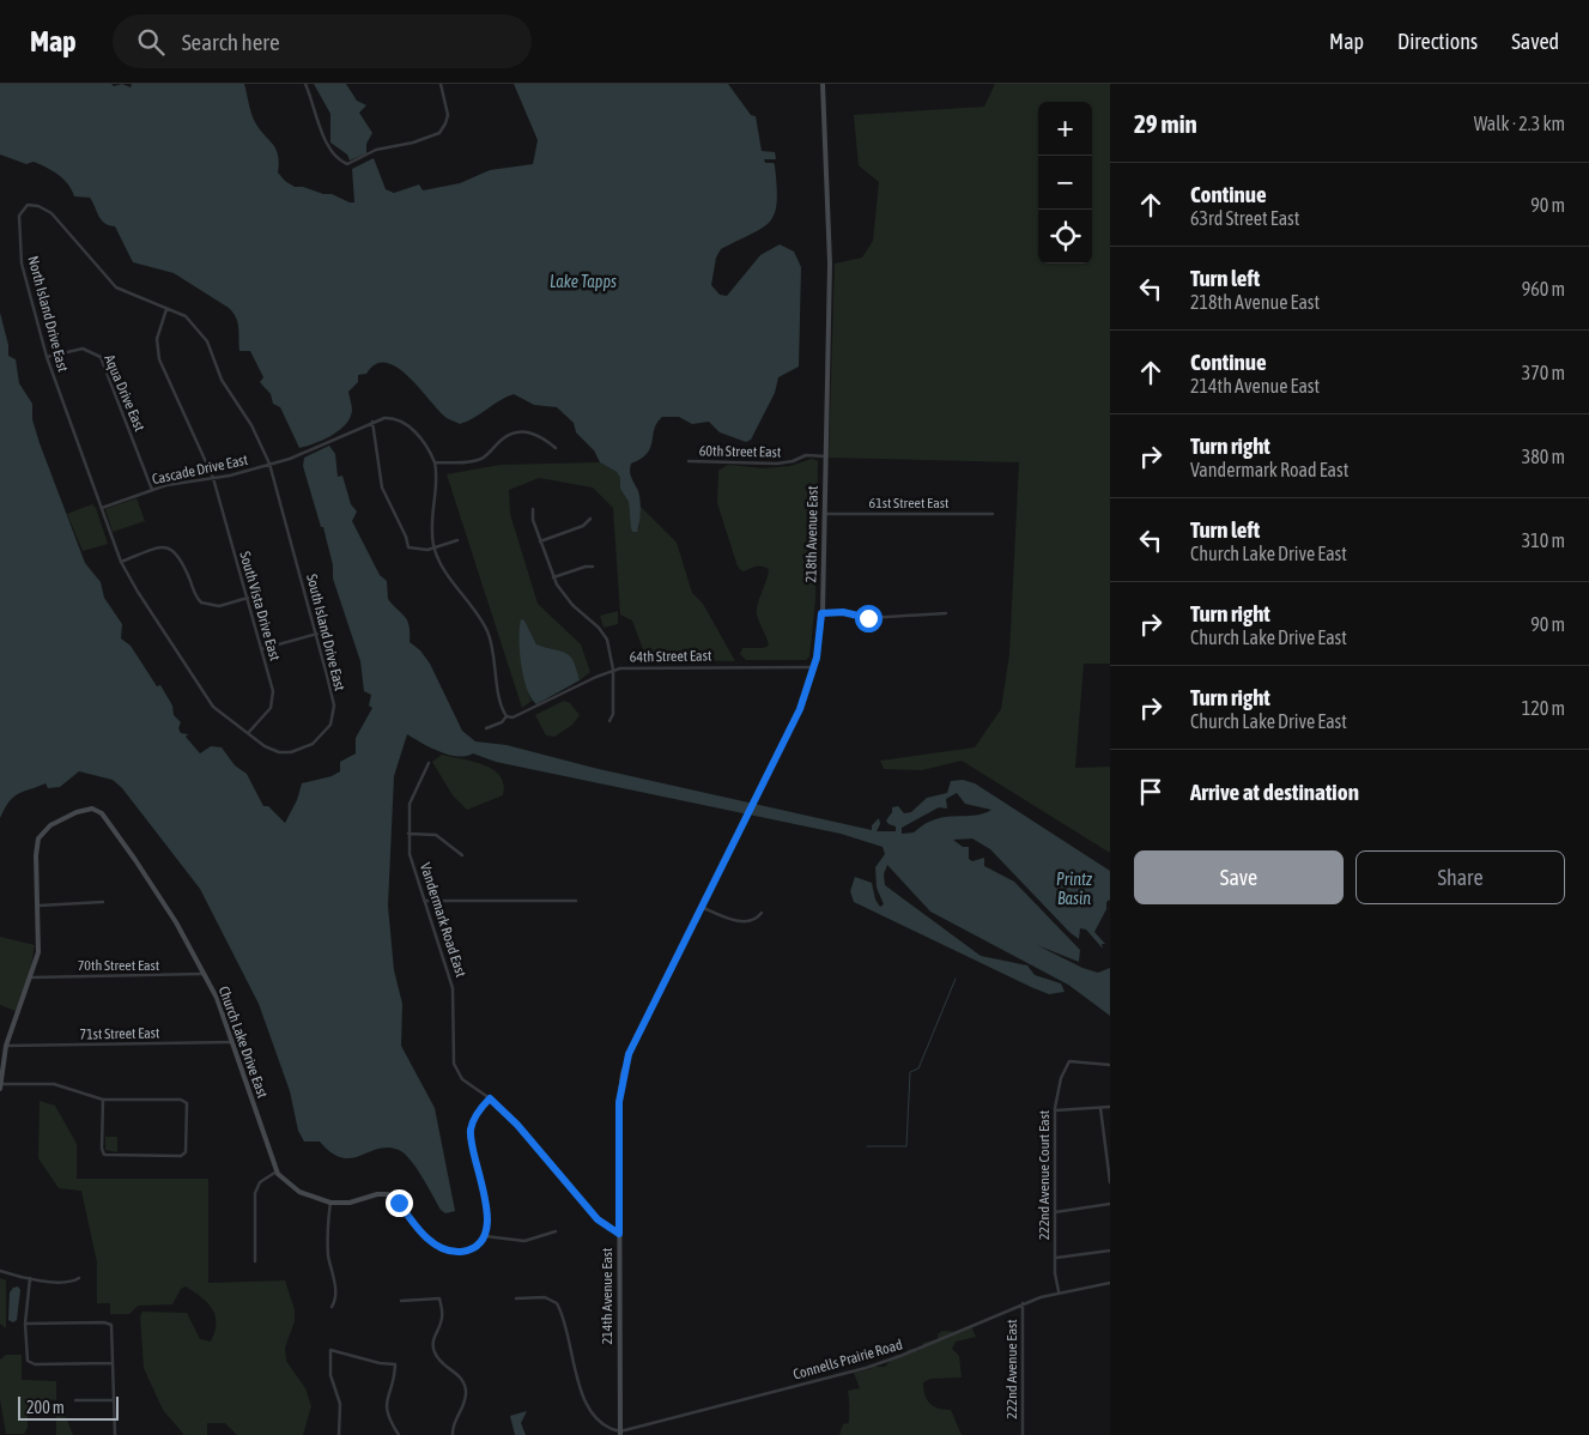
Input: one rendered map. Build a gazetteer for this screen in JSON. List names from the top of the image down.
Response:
{
  "streets": {
    "street": [
      "North Island Drive East",
      "Aqua Drive East",
      "60th Street East",
      "Cascade Drive East",
      "61st Street East",
      "218th Avenue East",
      "South Vista Drive East",
      "South Island Drive East",
      "64th Street East",
      "Vandermark Road East",
      "70th Street East",
      "71st Street East",
      "Church Lake Drive East",
      "222nd Avenue Court East",
      "214th Avenue East",
      "Connells Prairie Road",
      "222nd Avenue East"
    ]
  },
  "crossings": [
    ["North Island Drive East", "Aqua Drive East"],
    ["North Island Drive East", "Cascade Drive East"],
    ["North Island Drive East", "South Vista Drive East"],
    ["North Island Drive East", "South Island Drive East"],
    ["Aqua Drive East", "Cascade Drive East"],
    ["60th Street East", "218th Avenue East"],
    ["Cascade Drive East", "South Vista Drive East"],
    ["Cascade Drive East", "South Island Drive East"],
    ["61st Street East", "218th Avenue East"],
    ["218th Avenue East", "64th Street East"],
    ["218th Avenue East", "214th Avenue East"],
    ["South Vista Drive East", "South Island Drive East"],
    ["Vandermark Road East", "214th Avenue East"],
    ["70th Street East", "Church Lake Drive East"],
    ["71st Street East", "Church Lake Drive East"],
    ["222nd Avenue Court East", "Connells Prairie Road"],
    ["214th Avenue East", "Connells Prairie Road"],
    ["Connells Prairie Road", "222nd Avenue East"]
  ],
  "water": ["Lake Tapps", "Printz Basin"],
  "scale_bar": "200 m",
  "page": {
    "header": "Map",
    "search": "Search here",
    "nav": ["Map", "Directions", "Saved"],
    "heading": ["29 min", "Walk · 2.3 km"],
    "map_buttons": ["+", "−"],
    "list": [
      ["Continue", "63rd Street East", "90 m"],
      ["Turn left", "218th Avenue East", "960 m"],
      ["Continue", "214th Avenue East", "370 m"],
      ["Turn right", "Vandermark Road East", "380 m"],
      ["Turn left", "Church Lake Drive East", "310 m"],
      ["Turn right", "Church Lake Drive East", "90 m"],
      ["Turn right", "Church Lake Drive East", "120 m"],
      "Arrive at destination"
    ],
    "buttons": ["Save", "Share"],
    "scale": "200 m"
  }
}
